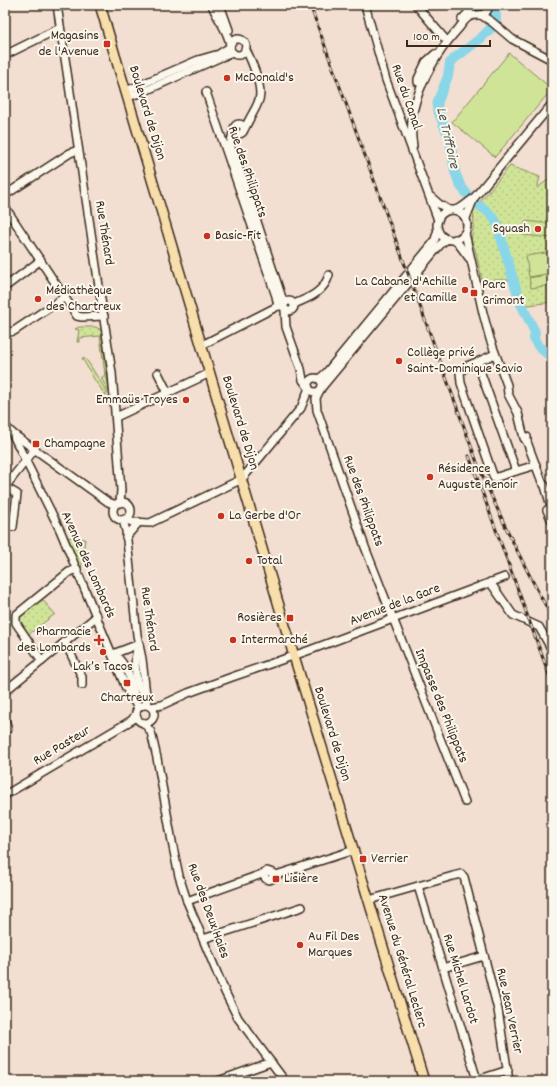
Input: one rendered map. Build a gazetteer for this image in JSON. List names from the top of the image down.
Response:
{
  "streets": {
    "main road": ["Boulevard de Dijon", "Avenue du Général Leclerc"],
    "street": [
      "Rue du Canal",
      "Rue des Philippats",
      "Rue Thénard",
      "Avenue des Lombards",
      "Avenue de la Gare",
      "Impasse des Philippats",
      "Rue Pasteur",
      "Rue des Deux Haies",
      "Rue Michel Lardot",
      "Rue Jean Verrier"
    ]
  },
  "crossings": [
    ["Boulevard de Dijon", "Avenue de la Gare"],
    ["Boulevard de Dijon", "Avenue du Général Leclerc"],
    ["Rue des Philippats", "Avenue de la Gare"],
    ["Rue des Philippats", "Impasse des Philippats"],
    ["Rue Thénard", "Avenue des Lombards"],
    ["Rue Thénard", "Rue Pasteur"],
    ["Rue Thénard", "Rue des Deux Haies"],
    ["Avenue des Lombards", "Rue des Deux Haies"],
    ["Avenue de la Gare", "Impasse des Philippats"],
    ["Rue Pasteur", "Rue des Deux Haies"],
    ["Avenue du Général Leclerc", "Rue Jean Verrier"],
    ["Rue Michel Lardot", "Rue Jean Verrier"]
  ],
  "water": ["Le Triffoire"],
  "places": {
    "transit": [
      "Magasins de l'Avenue",
      "Parc Grimont",
      "Champagne",
      "Rosières",
      "Chartreux",
      "Verrier",
      "Lisière"
    ],
    "other": [
      "McDonald's",
      "Squash",
      "Basic-Fit",
      "La Cabane d'Achille et Camille",
      "Médiathèque des Chartreux",
      "Collège privé Saint-Dominique Savio",
      "Emmaüs Troyes",
      "Résidence Auguste Renoir",
      "La Gerbe d'Or",
      "Total",
      "Intermarché",
      "Lak’s Tacos",
      "Au Fil Des Marques"
    ],
    "health": ["Pharmacie des Lombards"]
  },
  "scale_bar": "100 m"
}
